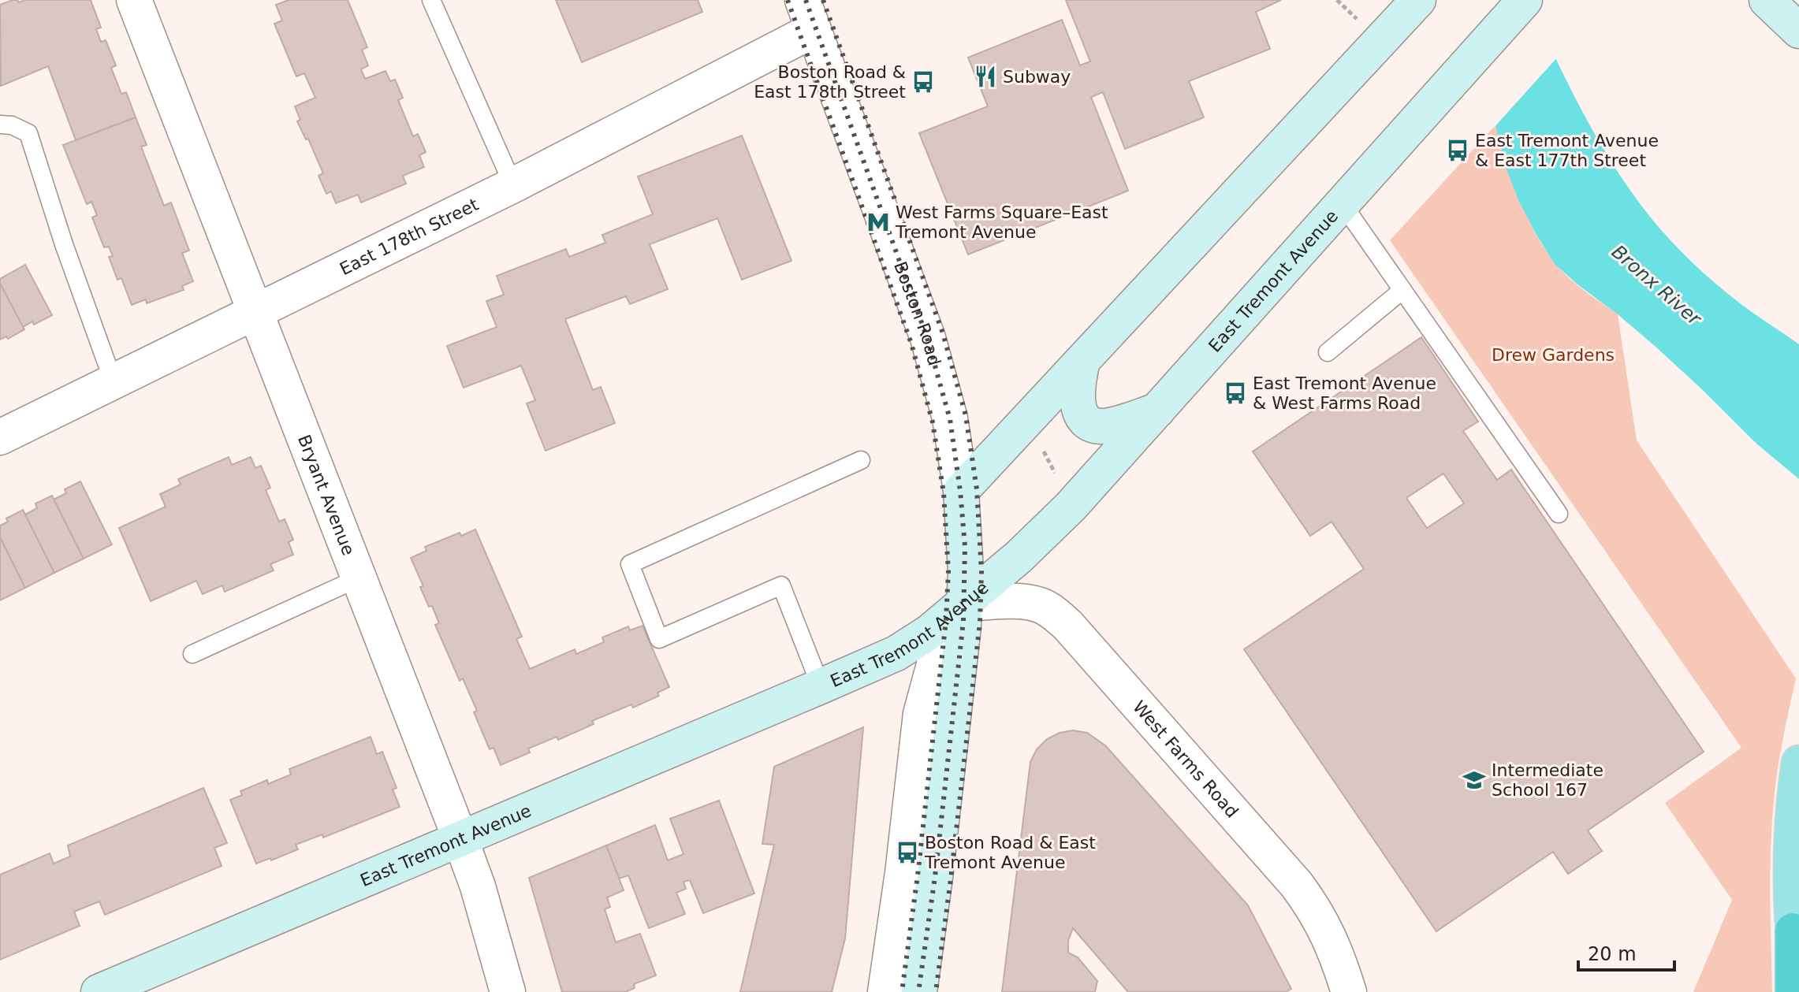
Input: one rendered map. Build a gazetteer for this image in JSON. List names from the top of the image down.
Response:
{
  "streets": {
    "main road": ["East Tremont Avenue", "Boston Road"],
    "street": ["East 178th Street", "Bryant Avenue", "West Farms Road"]
  },
  "crossings": [
    ["East 178th Street", "Boston Road"],
    ["East 178th Street", "Bryant Avenue"],
    ["East Tremont Avenue", "Boston Road"],
    ["East Tremont Avenue", "Bryant Avenue"],
    ["East Tremont Avenue", "West Farms Road"],
    ["Boston Road", "West Farms Road"]
  ],
  "water": ["Bronx River"],
  "parks": ["Drew Gardens"],
  "places": {
    "restaurant": ["Subway"],
    "bus stop": [
      "Boston Road & East 178th Street",
      "East Tremont Avenue & East 177th Street",
      "East Tremont Avenue & West Farms Road",
      "Boston Road & East Tremont Avenue"
    ],
    "metro station": ["West Farms Square–East Tremont Avenue"],
    "school or university": ["Intermediate School 167"]
  },
  "scale_bar": "20 m"
}
